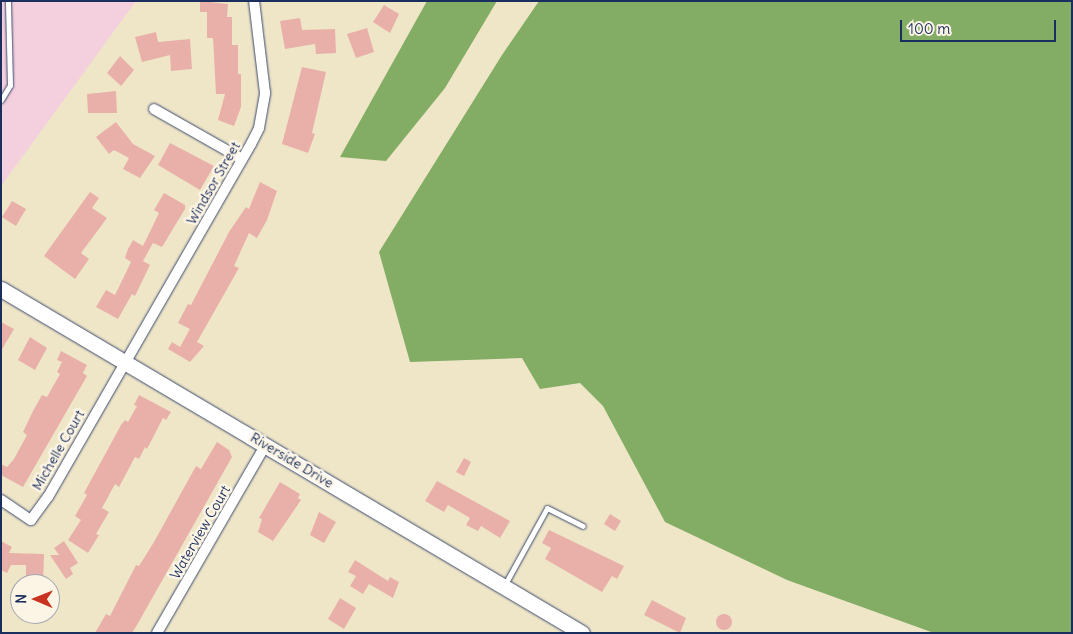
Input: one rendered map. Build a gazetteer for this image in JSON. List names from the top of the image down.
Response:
{
  "streets": {
    "main road": ["Riverside Drive"],
    "street": ["Windsor Street", "Michelle Court", "Waterview Court"]
  },
  "crossings": [
    ["Windsor Street", "Michelle Court"],
    ["Windsor Street", "Riverside Drive"],
    ["Michelle Court", "Riverside Drive"],
    ["Riverside Drive", "Waterview Court"]
  ],
  "scale_bar": "100 m",
  "north": "left"
}
